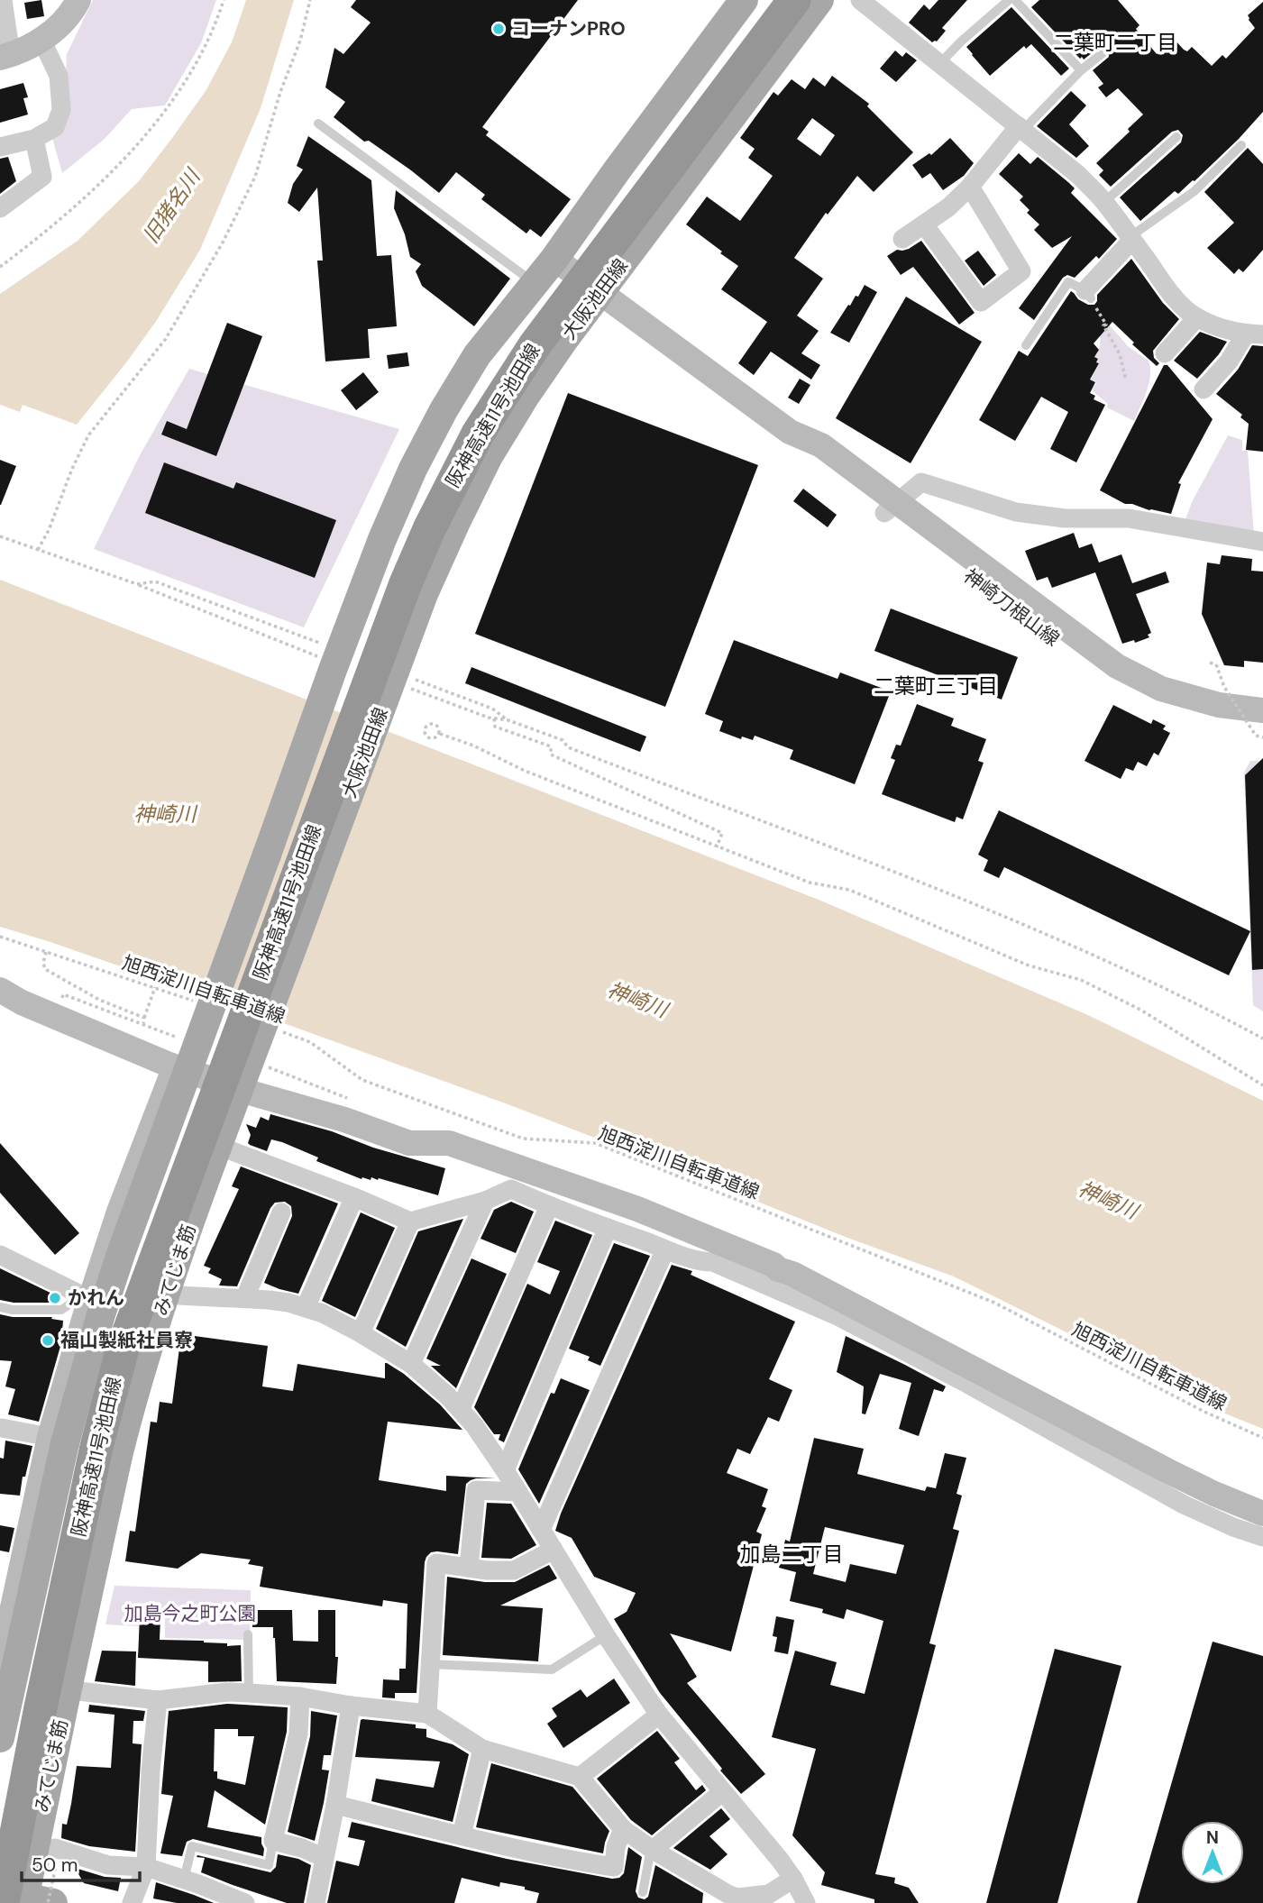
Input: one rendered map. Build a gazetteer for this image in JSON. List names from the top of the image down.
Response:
{
  "streets": {
    "highway": ["阪神高速11号池田線"],
    "main road": ["大阪池田線", "みてじま筋"],
    "street": ["神崎刀根山線"],
    "path": ["旭西淀川自転車道線"]
  },
  "crossings": [
    ["大阪池田線", "神崎刀根山線"],
    ["大阪池田線", "みてじま筋"],
    ["阪神高速11号池田線", "みてじま筋"]
  ],
  "districts": ["二葉町二丁目", "二葉町三丁目", "加島二丁目"],
  "water": ["旧猪名川", "神崎川"],
  "parks": ["加島今之町公園"],
  "places": ["コーナンPRO", "かれん", "福山製紙社員寮"],
  "scale_bar": "50 m",
  "north": "top"
}
